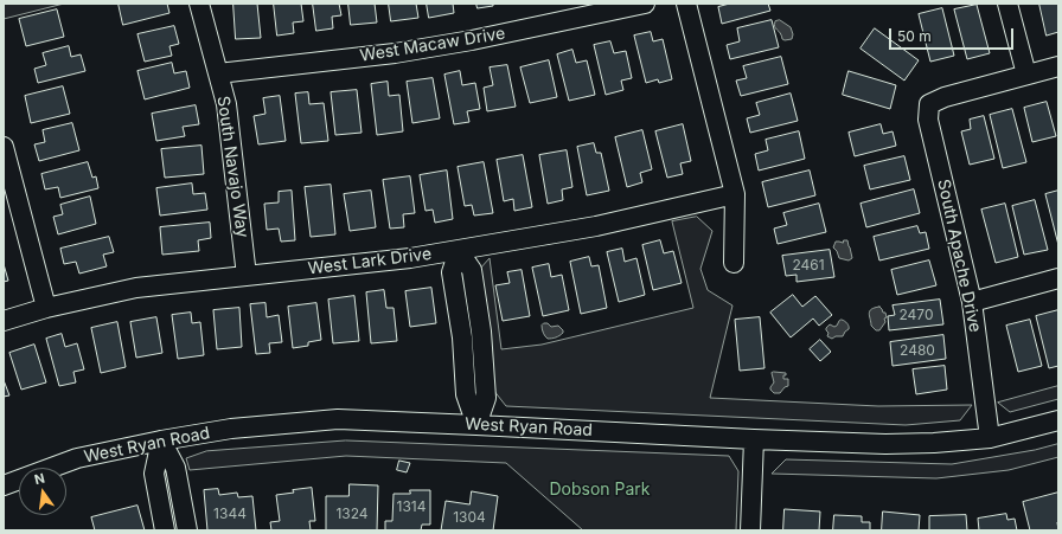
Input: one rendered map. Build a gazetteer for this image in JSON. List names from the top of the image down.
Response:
{
  "streets": {
    "street": [
      "West Macaw Drive",
      "South Navajo Way",
      "South Apache Drive",
      "West Lark Drive",
      "West Ryan Road"
    ]
  },
  "crossings": [
    ["West Macaw Drive", "South Navajo Way"],
    ["South Navajo Way", "West Lark Drive"],
    ["South Apache Drive", "West Ryan Road"]
  ],
  "parks": ["Dobson Park"],
  "house_numbers": [
    "2461",
    "2470",
    "2480",
    "1314",
    "1344",
    "1324",
    "1304"
  ],
  "scale_bar": "50 m",
  "north": "top"
}
